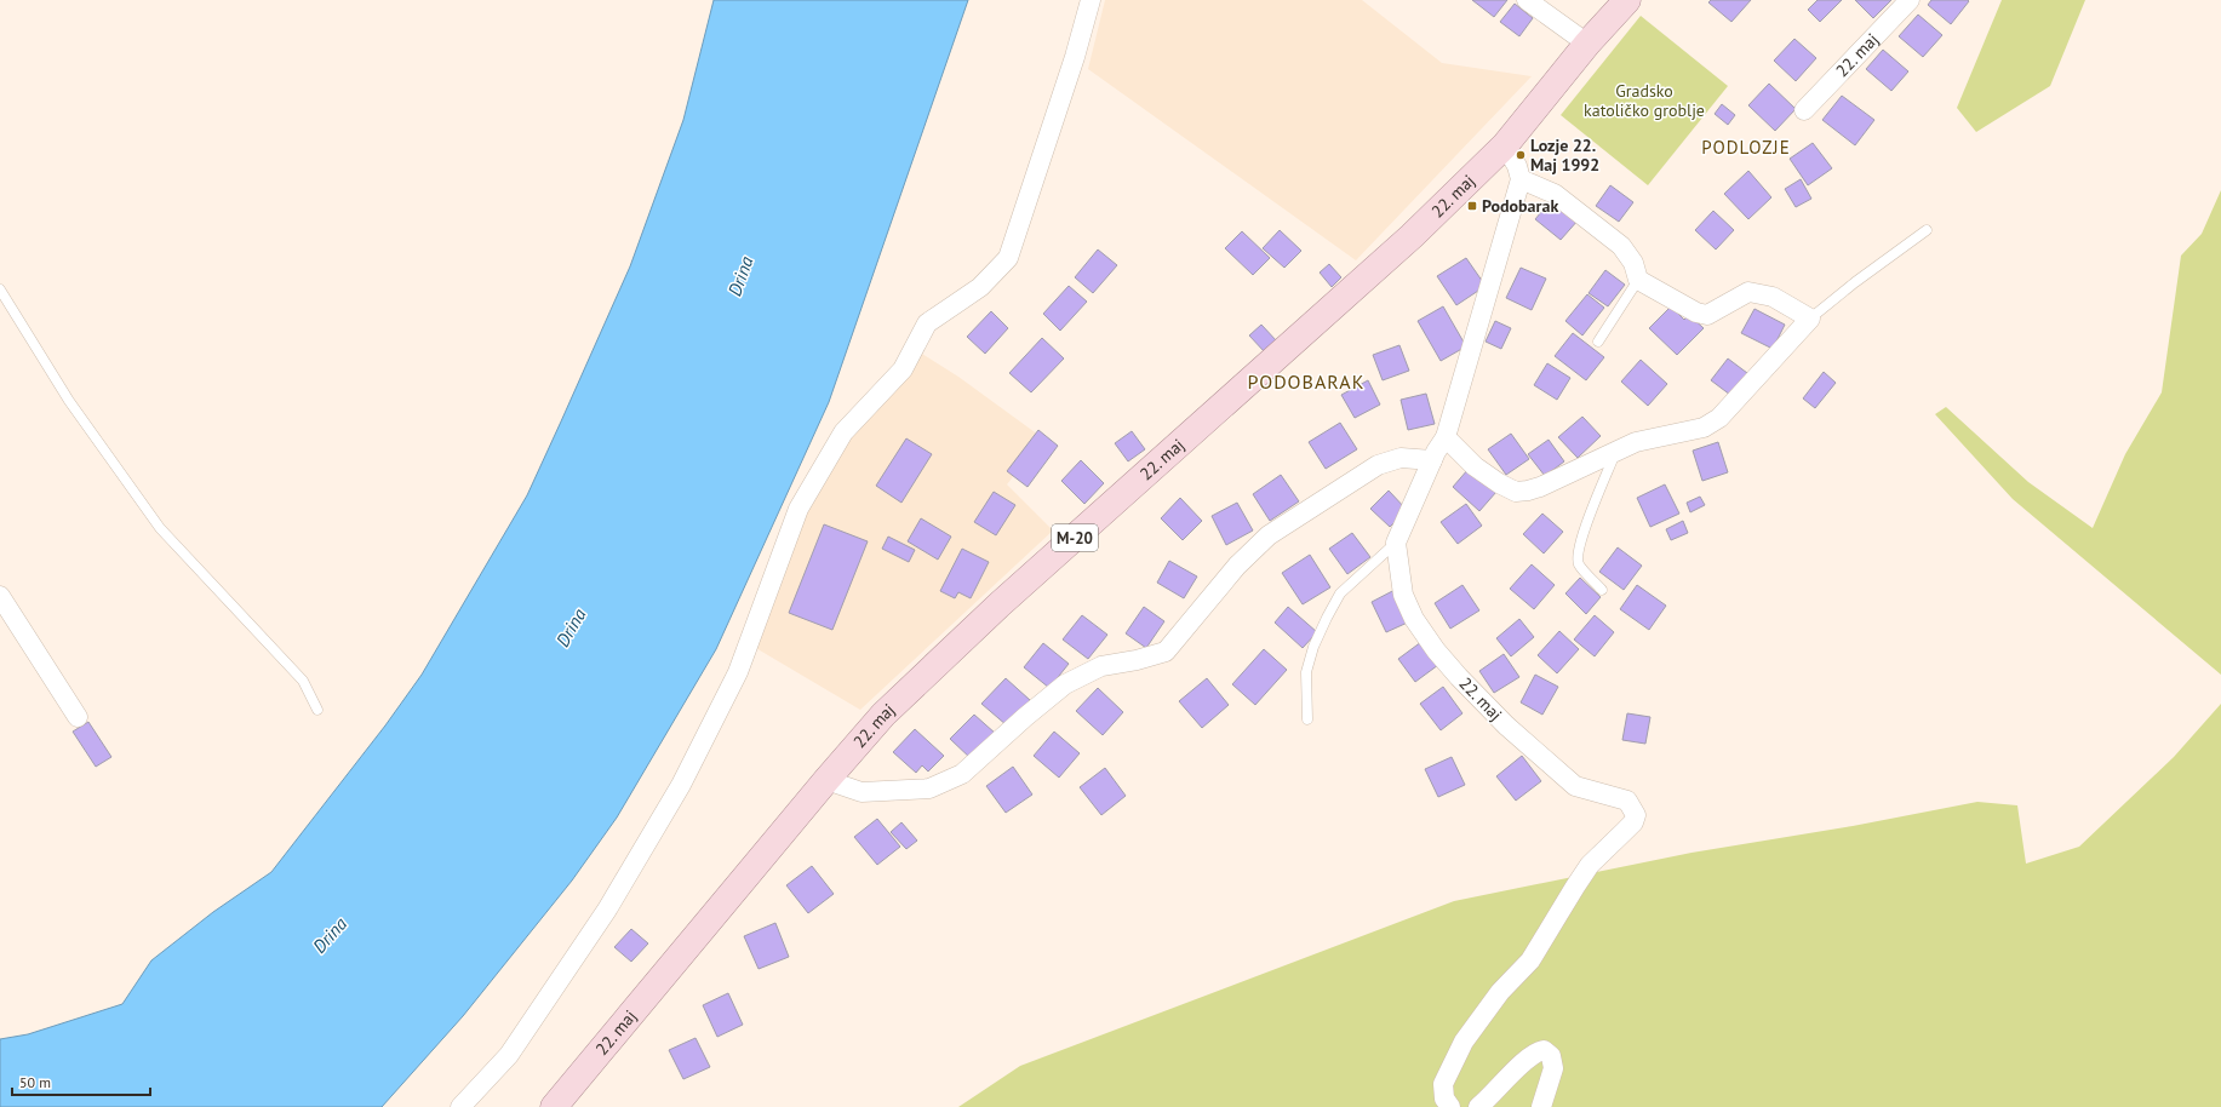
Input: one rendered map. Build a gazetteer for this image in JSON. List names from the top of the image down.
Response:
{
  "streets": {
    "main road": ["22. maj", "M-20"]
  },
  "districts": ["PODLOZJE", "PODOBARAK"],
  "water": ["Drina"],
  "parks": ["Gradsko katoličko groblje"],
  "places": {
    "other": ["Lozje 22. Maj 1992"],
    "transit": ["Podobarak"]
  },
  "scale_bar": "50 m"
}
